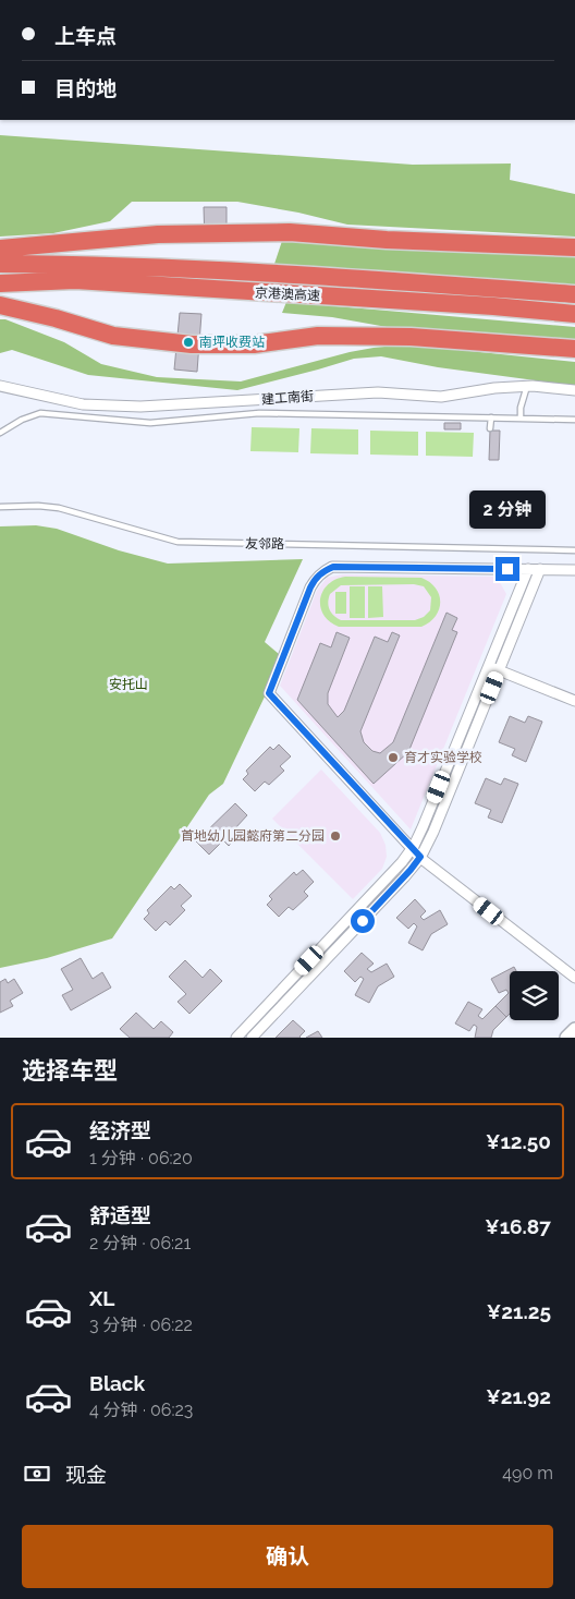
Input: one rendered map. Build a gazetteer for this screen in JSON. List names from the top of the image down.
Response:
{
  "streets": {
    "highway": ["京港澳高速"],
    "street": ["建工南街"],
    "lane": ["友邻路"]
  },
  "parks": ["安托山"],
  "places": ["南坪收费站", "育才实验学校", "首地幼儿园懿府第二分园"],
  "page": {
    "banner": ["上车点", "目的地"],
    "bubble": "2 分钟",
    "heading": "选择车型",
    "list": [
      {
        "name": "经济型",
        "note": "1 分钟 · 06:20",
        "value": "¥12.50"
      },
      {
        "name": "舒适型",
        "note": "2 分钟 · 06:21",
        "value": "¥16.87"
      },
      {
        "name": "XL",
        "note": "3 分钟 · 06:22",
        "value": "¥21.25"
      },
      {
        "name": "Black",
        "note": "4 分钟 · 06:23",
        "value": "¥21.92"
      }
    ],
    "pay": ["现金", "490 m"],
    "buttons": "确认"
  }
}
